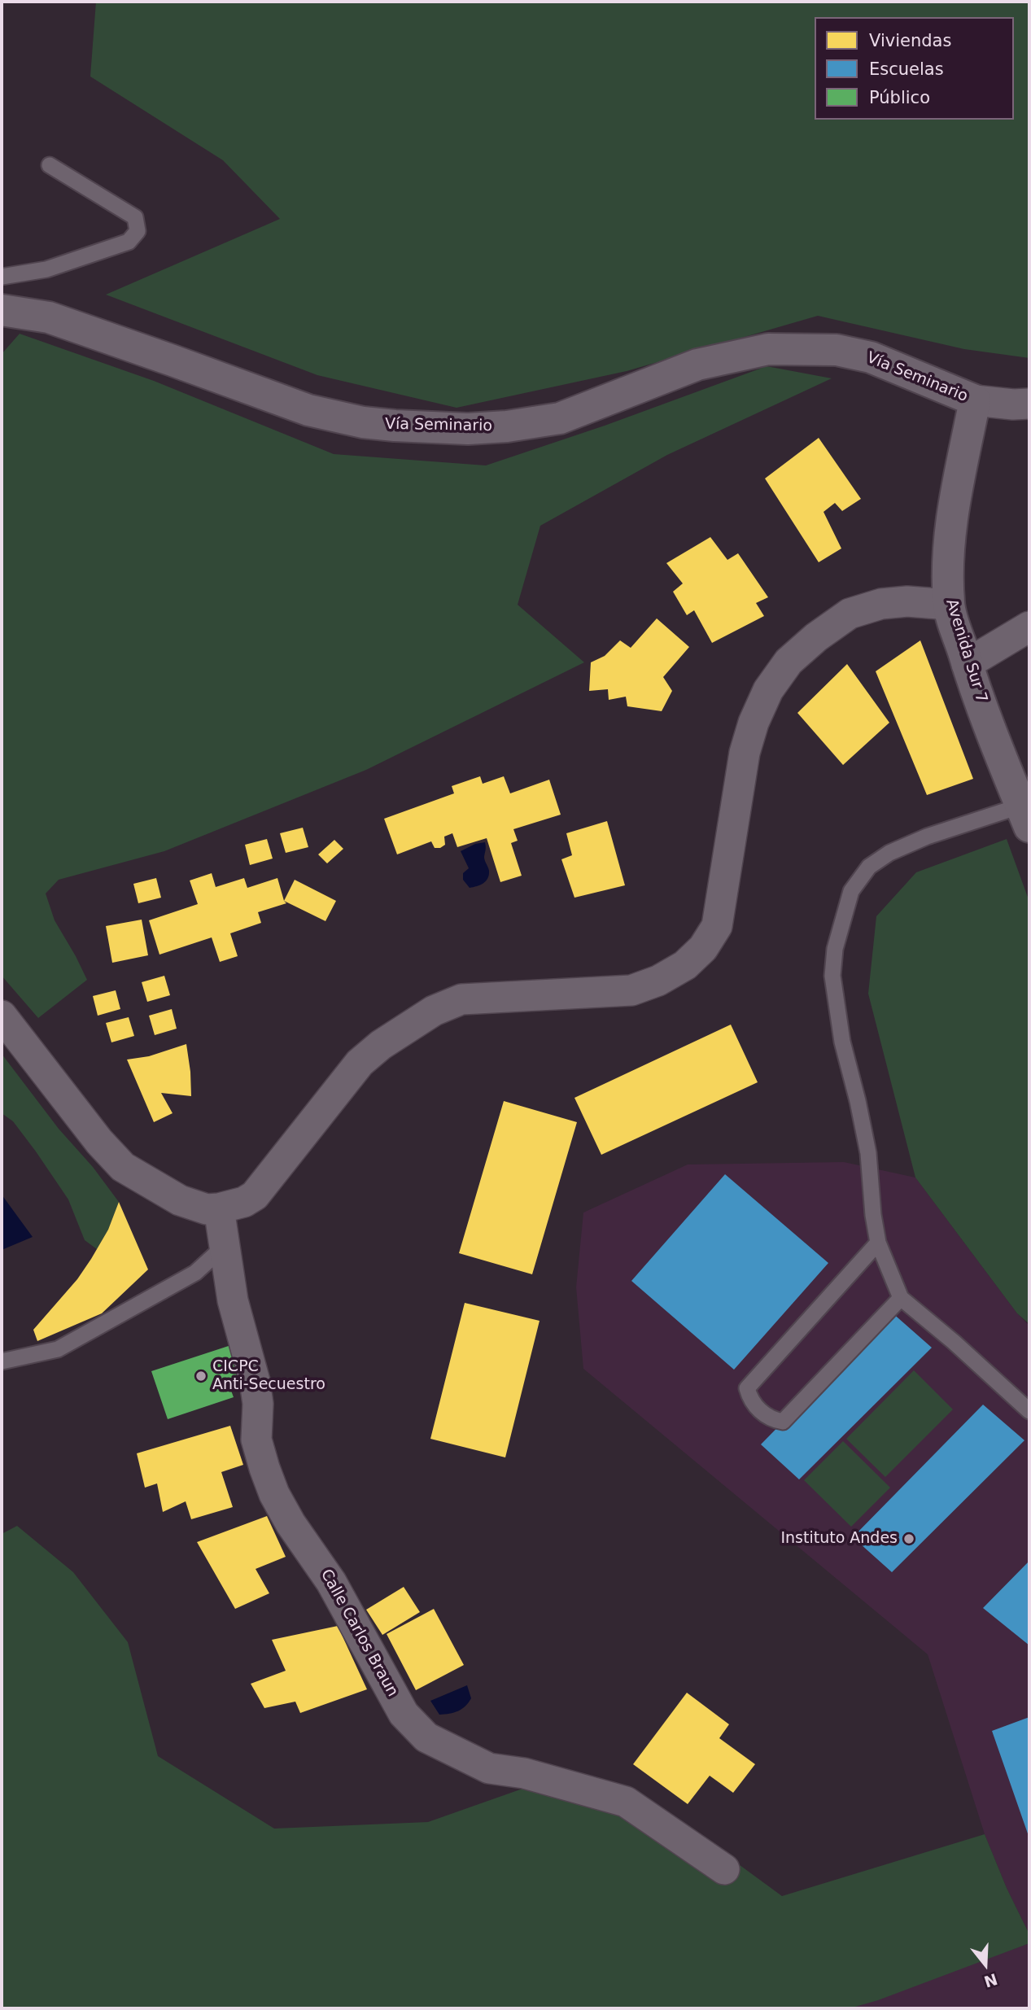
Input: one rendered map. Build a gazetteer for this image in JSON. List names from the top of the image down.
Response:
{
  "streets": {
    "main road": ["Vía Seminario", "Avenida Sur 7"],
    "street": ["Calle Carlos Braun"]
  },
  "crossings": [
    ["Vía Seminario", "Avenida Sur 7"]
  ],
  "places": ["CICPC Anti-Secuestro", "Instituto Andes"],
  "legend": ["Viviendas", "Escuelas", "Público"],
  "north": "bottom"
}
